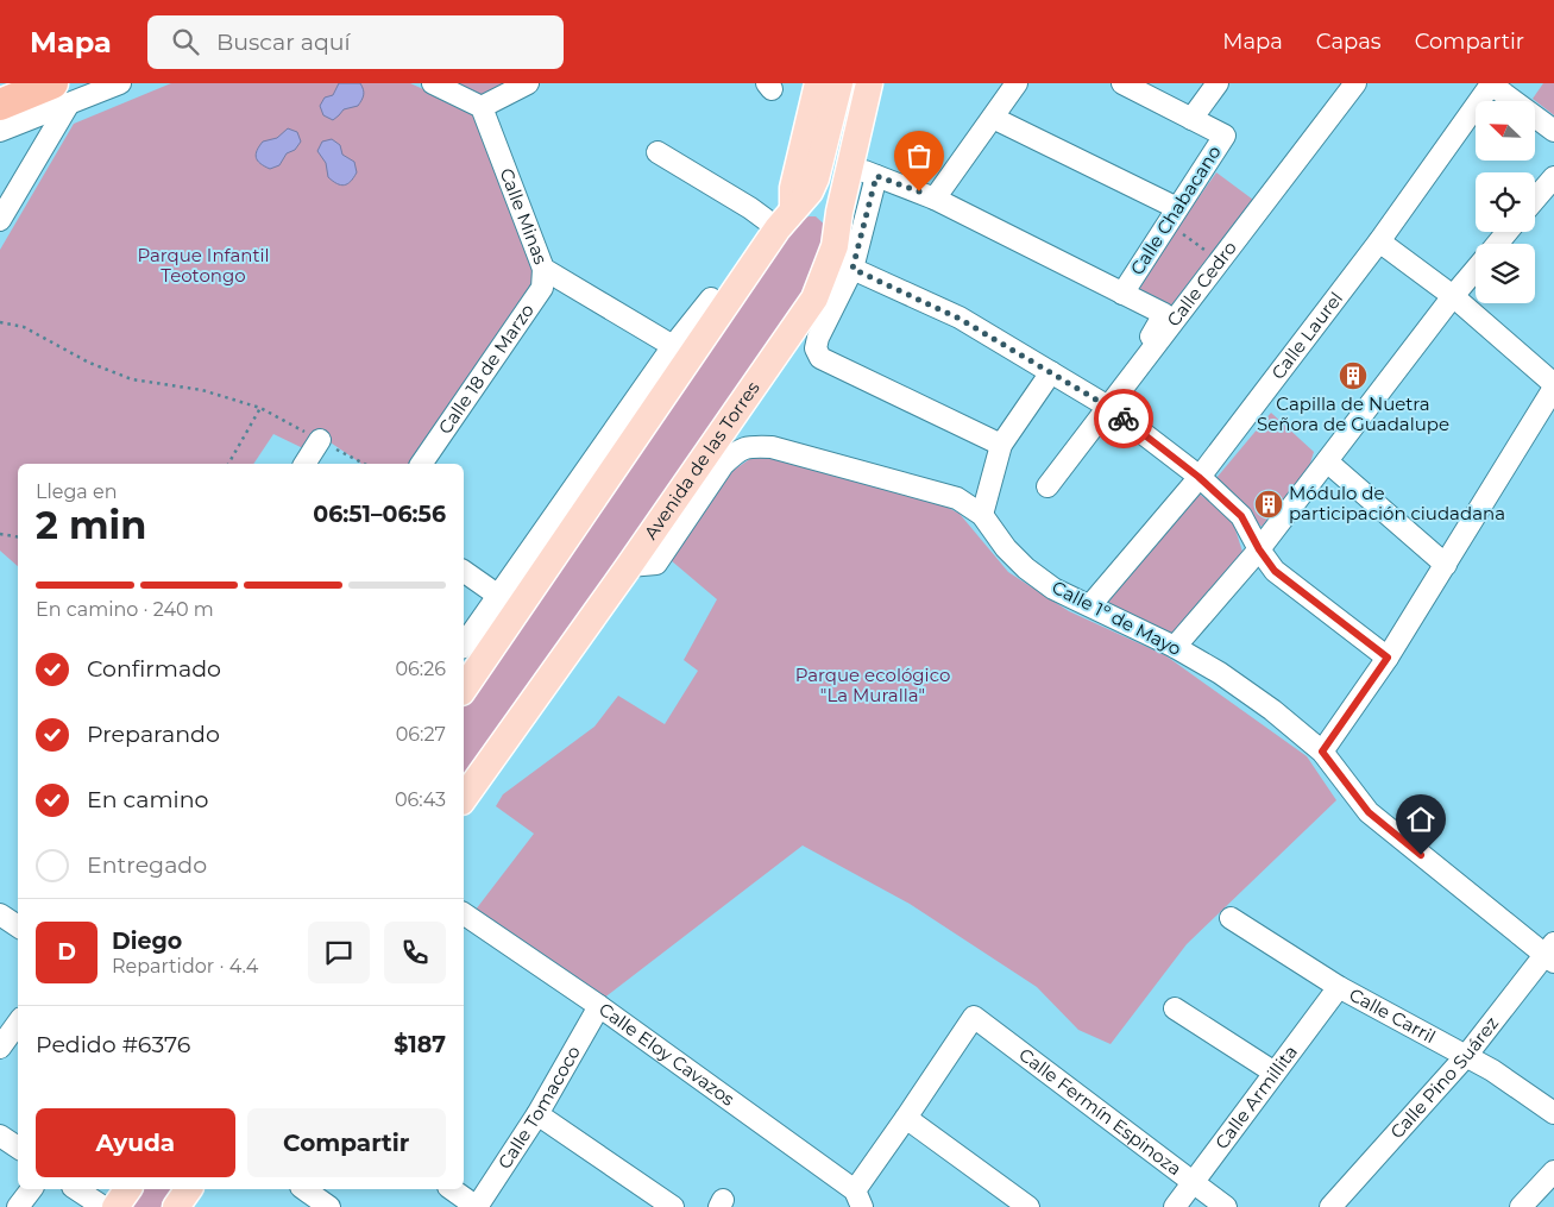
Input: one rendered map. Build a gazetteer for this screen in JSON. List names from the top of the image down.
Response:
{
  "streets": {
    "main road": ["Avenida de las Torres"],
    "street": [
      "Calle Chabacano",
      "Calle Minas",
      "Calle Cedro",
      "Calle Laurel",
      "Calle 18 de Marzo",
      "Calle 1º de Mayo",
      "Calle Carril",
      "Calle Eloy Cavazos",
      "Calle Pino Suárez",
      "Calle Armillita",
      "Calle Tomacoco",
      "Calle Fermín Espinoza"
    ]
  },
  "crossings": [
    ["Calle Minas", "Calle 18 de Marzo"],
    ["Calle Laurel", "Calle 1º de Mayo"],
    ["Avenida de las Torres", "Calle 1º de Mayo"],
    ["Calle 1º de Mayo", "Calle Pino Suárez"],
    ["Calle Carril", "Calle Pino Suárez"],
    ["Calle Carril", "Calle Armillita"],
    ["Calle Eloy Cavazos", "Calle Tomacoco"],
    ["Calle Armillita", "Calle Fermín Espinoza"]
  ],
  "parks": ["Parque Infantil Teotongo", "Parque ecológico \"La Muralla\""],
  "places": {
    "building": ["Capilla de Nuetra Señora de Guadalupe", "Módulo de participación ciudadana"]
  },
  "north": "top left",
  "page": {
    "header": "Mapa",
    "search": "Buscar aquí",
    "nav": ["Mapa", "Capas", "Compartir"],
    "heading": ["2 min", "Llega en", "06:51–06:56"],
    "panel": [
      "Diego",
      "Repartidor · 4.4",
      "Pedido #6376",
      "$187"
    ],
    "bar": "En camino · 240 m",
    "list": [
      ["Confirmado", "06:26"],
      ["Preparando", "06:27"],
      ["En camino", "06:43"],
      "Entregado"
    ],
    "round": "D",
    "buttons": ["Ayuda", "Compartir"]
  }
}
